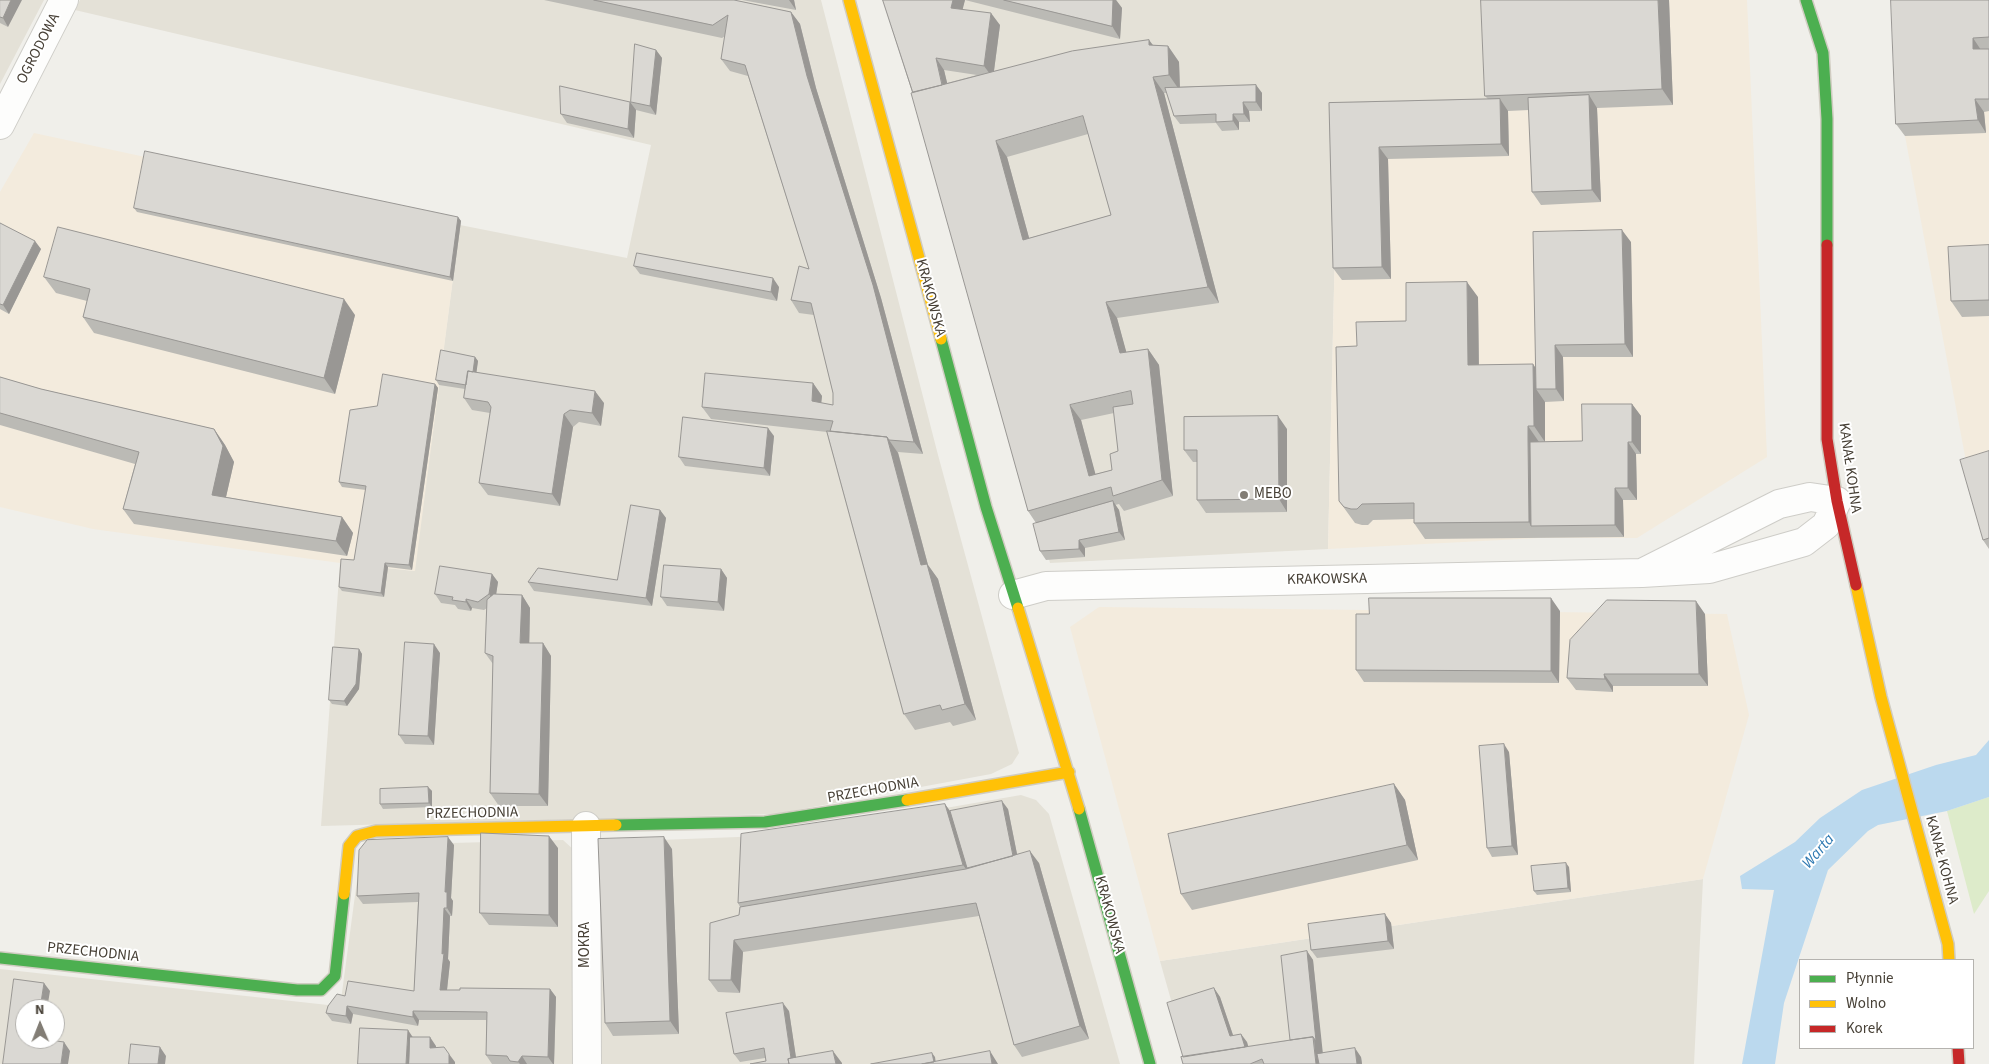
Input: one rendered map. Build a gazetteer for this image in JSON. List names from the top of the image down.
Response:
{
  "streets": {
    "street": [
      "OGRODOWA",
      "KRAKOWSKA",
      "KANAŁ KOHNA",
      "PRZECHODNIA",
      "MOKRA"
    ]
  },
  "crossings": [
    ["KRAKOWSKA", "KANAŁ KOHNA"],
    ["KRAKOWSKA", "PRZECHODNIA"],
    ["PRZECHODNIA", "MOKRA"]
  ],
  "water": ["Warta"],
  "places": ["MEBO"],
  "legend": ["Płynnie", "Wolno", "Korek"],
  "north": "top"
}
